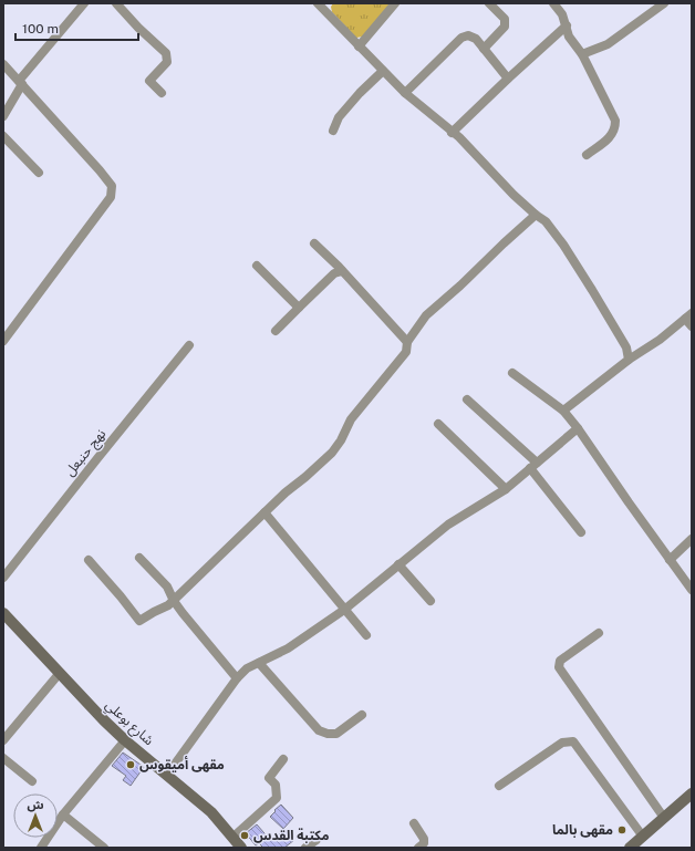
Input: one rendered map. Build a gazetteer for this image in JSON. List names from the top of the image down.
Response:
{
  "streets": {
    "street": ["نهج حنبعل", "شارع بوعلي"]
  },
  "places": ["مقهى أميقوس", "مقهى بالما", "مكتبة القدس"],
  "scale_bar": "100 m",
  "north": "top"
}
